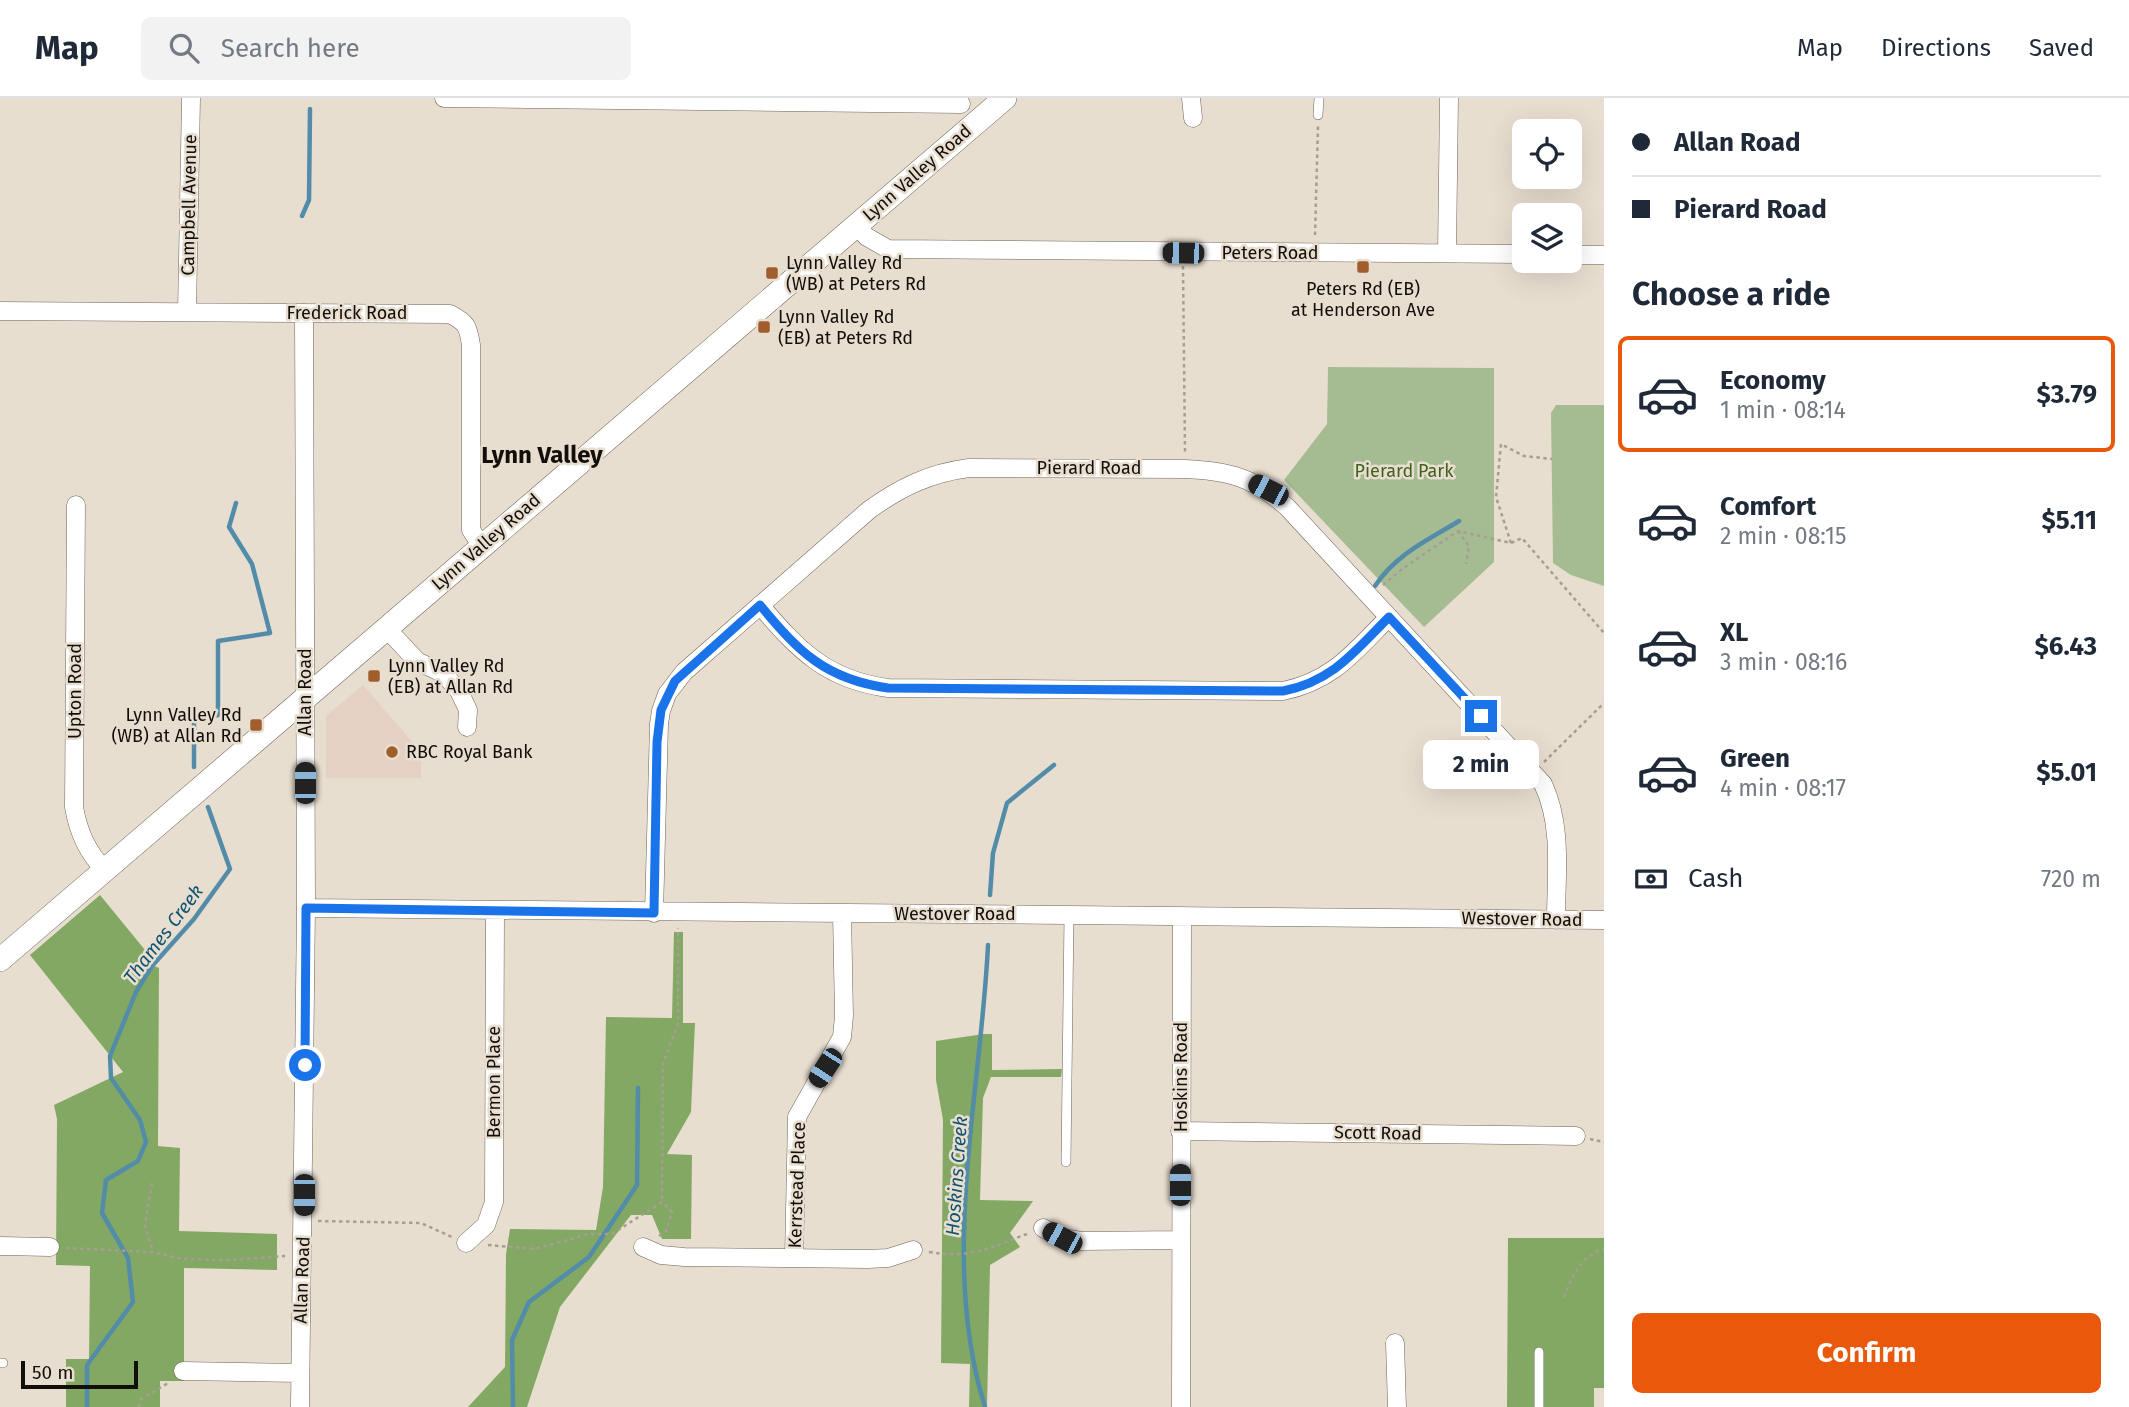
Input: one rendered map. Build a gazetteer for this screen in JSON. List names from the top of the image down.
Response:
{
  "streets": {
    "street": [
      "Lynn Valley Road",
      "Campbell Avenue",
      "Peters Road",
      "Frederick Road",
      "Pierard Road",
      "Upton Road",
      "Allan Road",
      "Westover Road",
      "Hoskins Road",
      "Bermon Place",
      "Scott Road",
      "Kerrstead Place"
    ]
  },
  "crossings": [
    ["Lynn Valley Road", "Peters Road"],
    ["Lynn Valley Road", "Frederick Road"],
    ["Lynn Valley Road", "Upton Road"],
    ["Lynn Valley Road", "Allan Road"],
    ["Campbell Avenue", "Frederick Road"],
    ["Frederick Road", "Allan Road"],
    ["Pierard Road", "Westover Road"],
    ["Allan Road", "Westover Road"],
    ["Westover Road", "Hoskins Road"],
    ["Westover Road", "Bermon Place"],
    ["Westover Road", "Kerrstead Place"],
    ["Hoskins Road", "Scott Road"]
  ],
  "districts": ["Lynn Valley"],
  "water": ["Thames Creek", "Hoskins Creek"],
  "parks": ["Pierard Park"],
  "places": {
    "transit": [
      "Peters Rd (EB) at Henderson Ave",
      "Lynn Valley Rd (WB) at Peters Rd",
      "Lynn Valley Rd (EB) at Peters Rd",
      "Lynn Valley Rd (EB) at Allan Rd",
      "Lynn Valley Rd (WB) at Allan Rd"
    ],
    "other": ["RBC Royal Bank"]
  },
  "scale_bar": "50 m",
  "page": {
    "header": "Map",
    "search": "Search here",
    "nav": ["Map", "Directions", "Saved"],
    "banner": ["Allan Road", "Pierard Road"],
    "heading": "Choose a ride",
    "list": [
      {
        "name": "Economy",
        "note": "1 min · 08:14",
        "value": "$3.79"
      },
      {
        "name": "Comfort",
        "note": "2 min · 08:15",
        "value": "$5.11"
      },
      {
        "name": "XL",
        "note": "3 min · 08:16",
        "value": "$6.43"
      },
      {
        "name": "Green",
        "note": "4 min · 08:17",
        "value": "$5.01"
      }
    ],
    "bubble": "2 min",
    "pay": ["Cash", "720 m"],
    "buttons": "Confirm",
    "scale": "50 m"
  }
}
